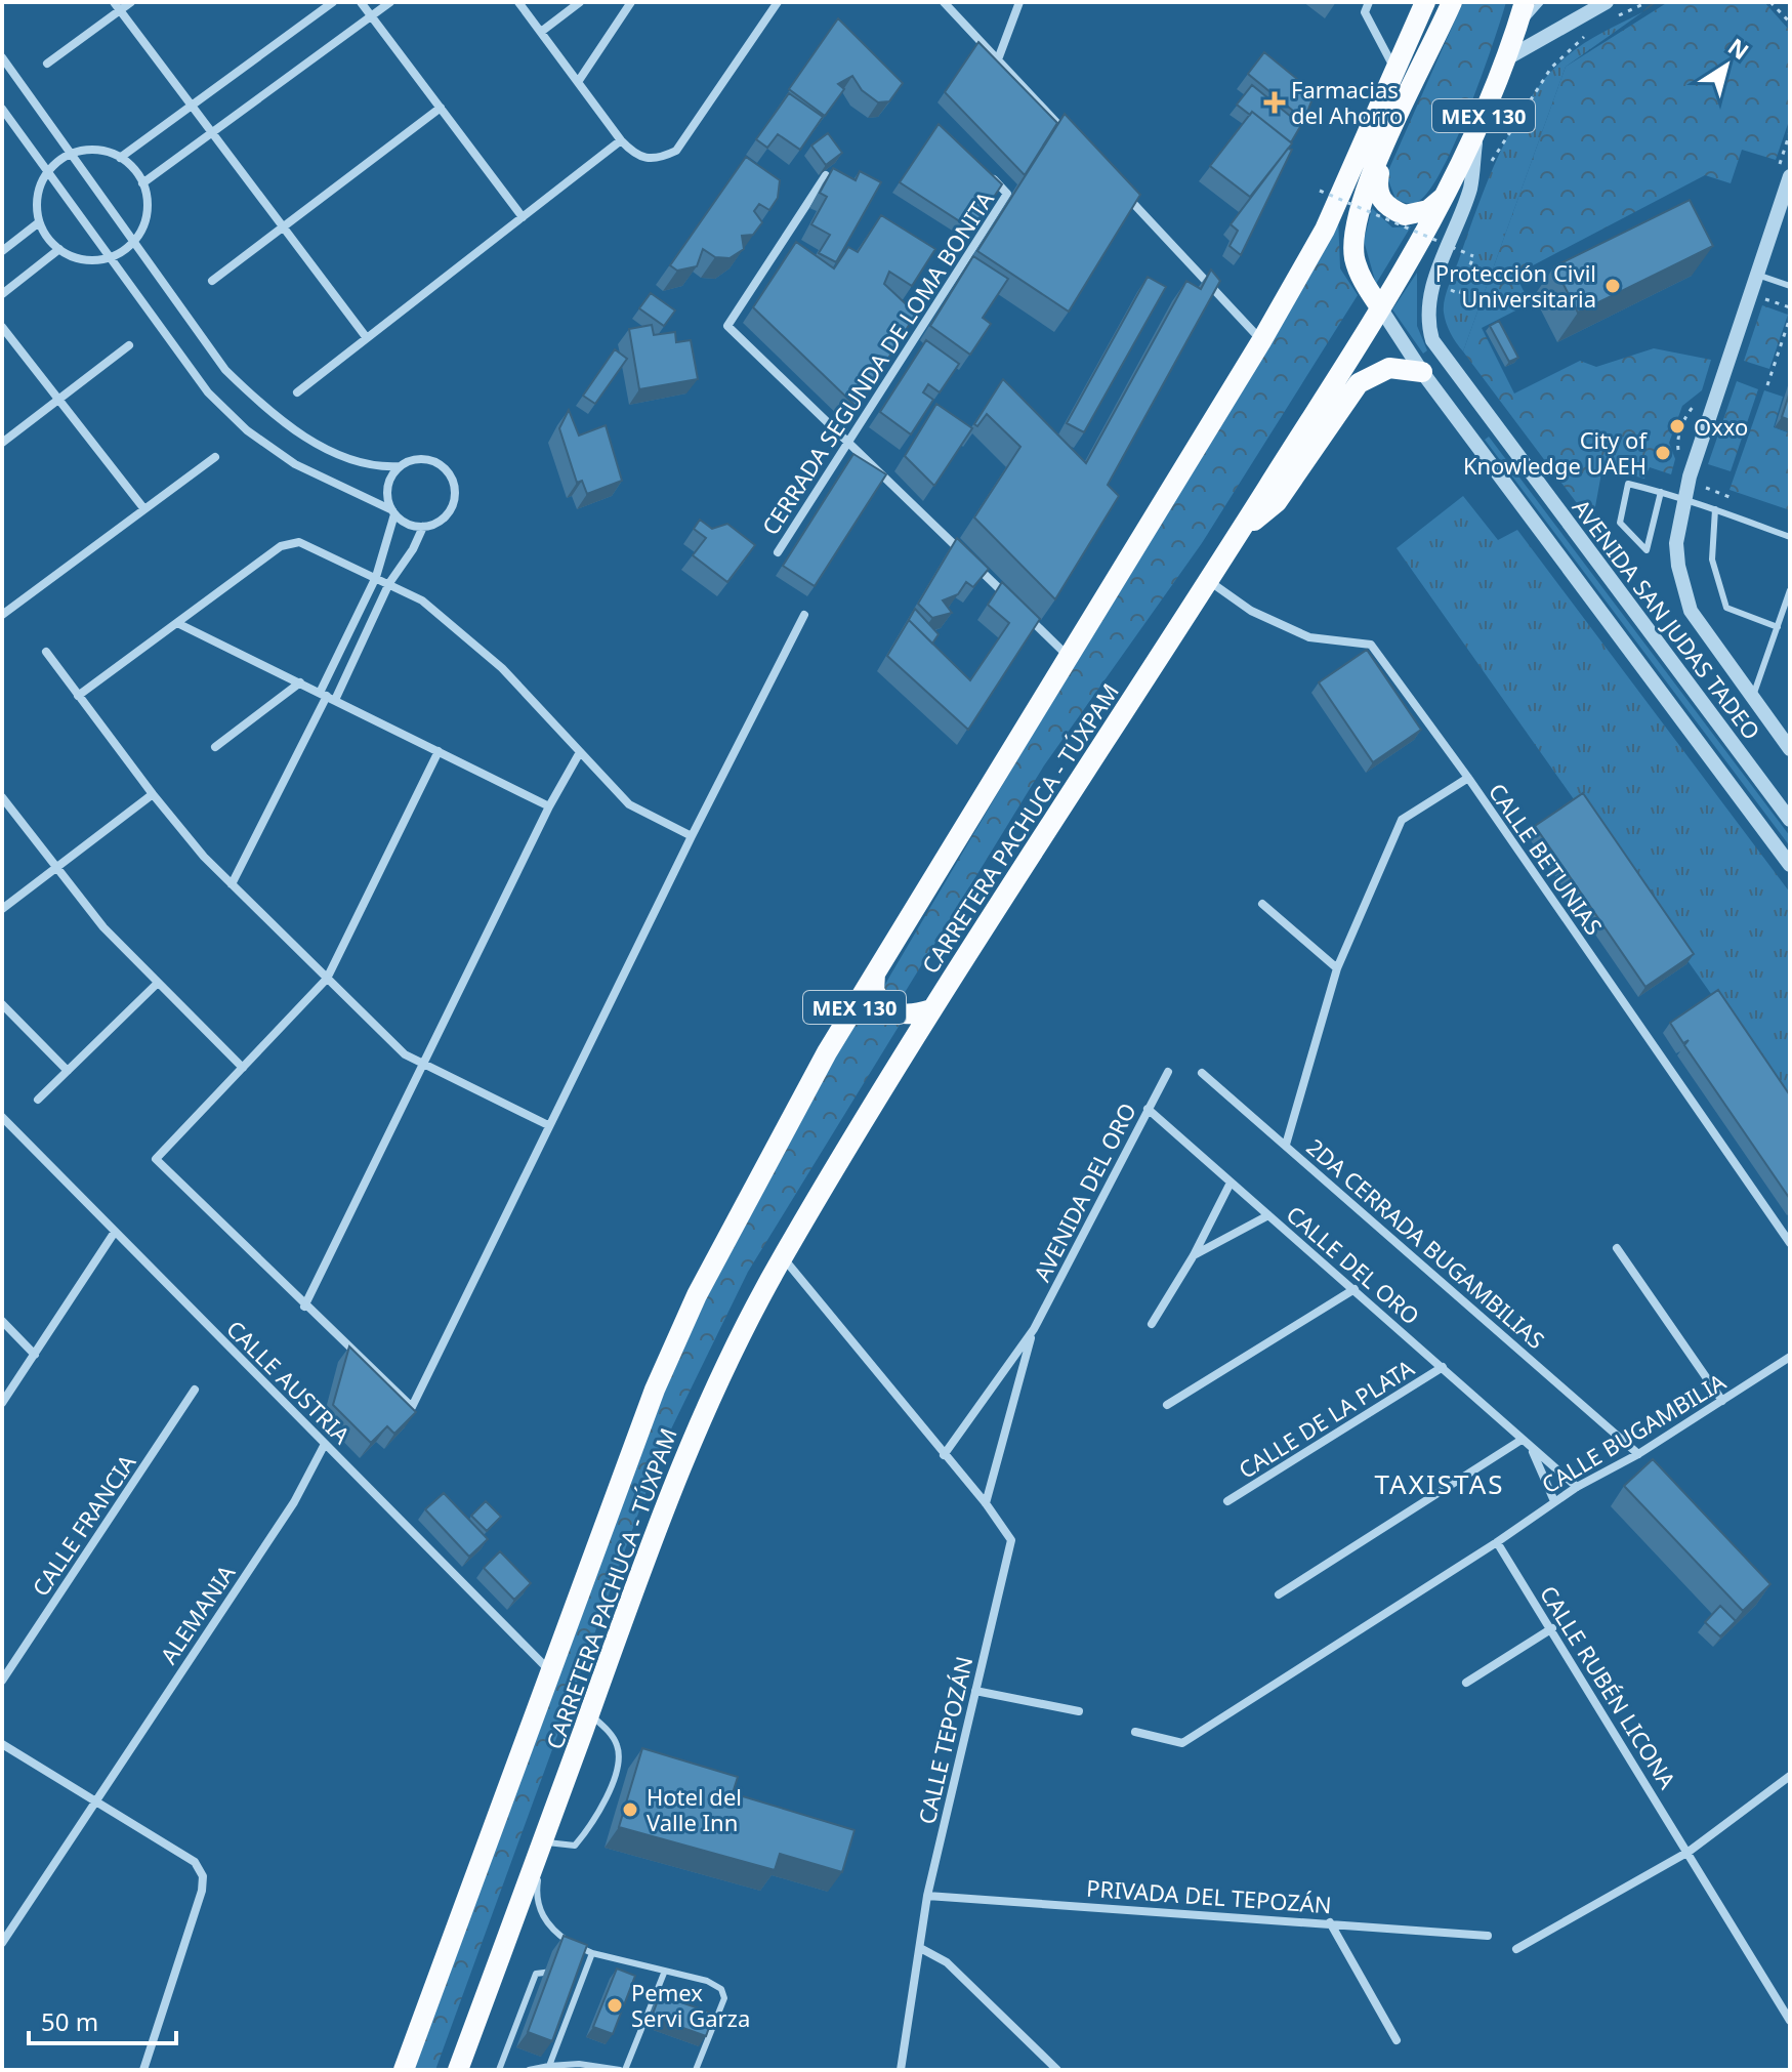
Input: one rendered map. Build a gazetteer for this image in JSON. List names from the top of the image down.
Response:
{
  "streets": {
    "main road": ["MEX 130", "CARRETERA PACHUCA - TÚXPAM"],
    "street": [
      "CERRADA SEGUNDA DE LOMA BONITA",
      "AVENIDA SAN JUDAS TADEO",
      "CALLE BETUNIAS",
      "AVENIDA DEL ORO",
      "2DA CERRADA BUGAMBILIAS",
      "CALLE DEL ORO",
      "CALLE AUSTRIA",
      "CALLE DE LA PLATA",
      "CALLE BUGAMBILIA",
      "CALLE FRANCIA",
      "ALEMANIA",
      "CALLE RUBÉN LICONA",
      "CALLE TEPOZÁN",
      "PRIVADA DEL TEPOZÁN"
    ]
  },
  "crossings": [
    ["AVENIDA SAN JUDAS TADEO", "CARRETERA PACHUCA - TÚXPAM"],
    ["CARRETERA PACHUCA - TÚXPAM", "CALLE BETUNIAS"],
    ["CARRETERA PACHUCA - TÚXPAM", "CALLE AUSTRIA"],
    ["CALLE BETUNIAS", "2DA CERRADA BUGAMBILIAS"],
    ["AVENIDA DEL ORO", "CALLE DEL ORO"],
    ["AVENIDA DEL ORO", "CALLE TEPOZÁN"],
    ["2DA CERRADA BUGAMBILIAS", "CALLE BUGAMBILIA"],
    ["CALLE DEL ORO", "CALLE DE LA PLATA"],
    ["CALLE DEL ORO", "CALLE BUGAMBILIA"],
    ["CALLE AUSTRIA", "ALEMANIA"],
    ["CALLE BUGAMBILIA", "CALLE RUBÉN LICONA"],
    ["CALLE TEPOZÁN", "PRIVADA DEL TEPOZÁN"]
  ],
  "districts": ["TAXISTAS"],
  "places": {
    "health": ["Farmacias del Ahorro"],
    "other": [
      "Protección Civil Universitaria",
      "Oxxo",
      "City of Knowledge UAEH",
      "Hotel del Valle Inn",
      "Pemex Servi Garza"
    ]
  },
  "scale_bar": "50 m",
  "north": "top right"
}
